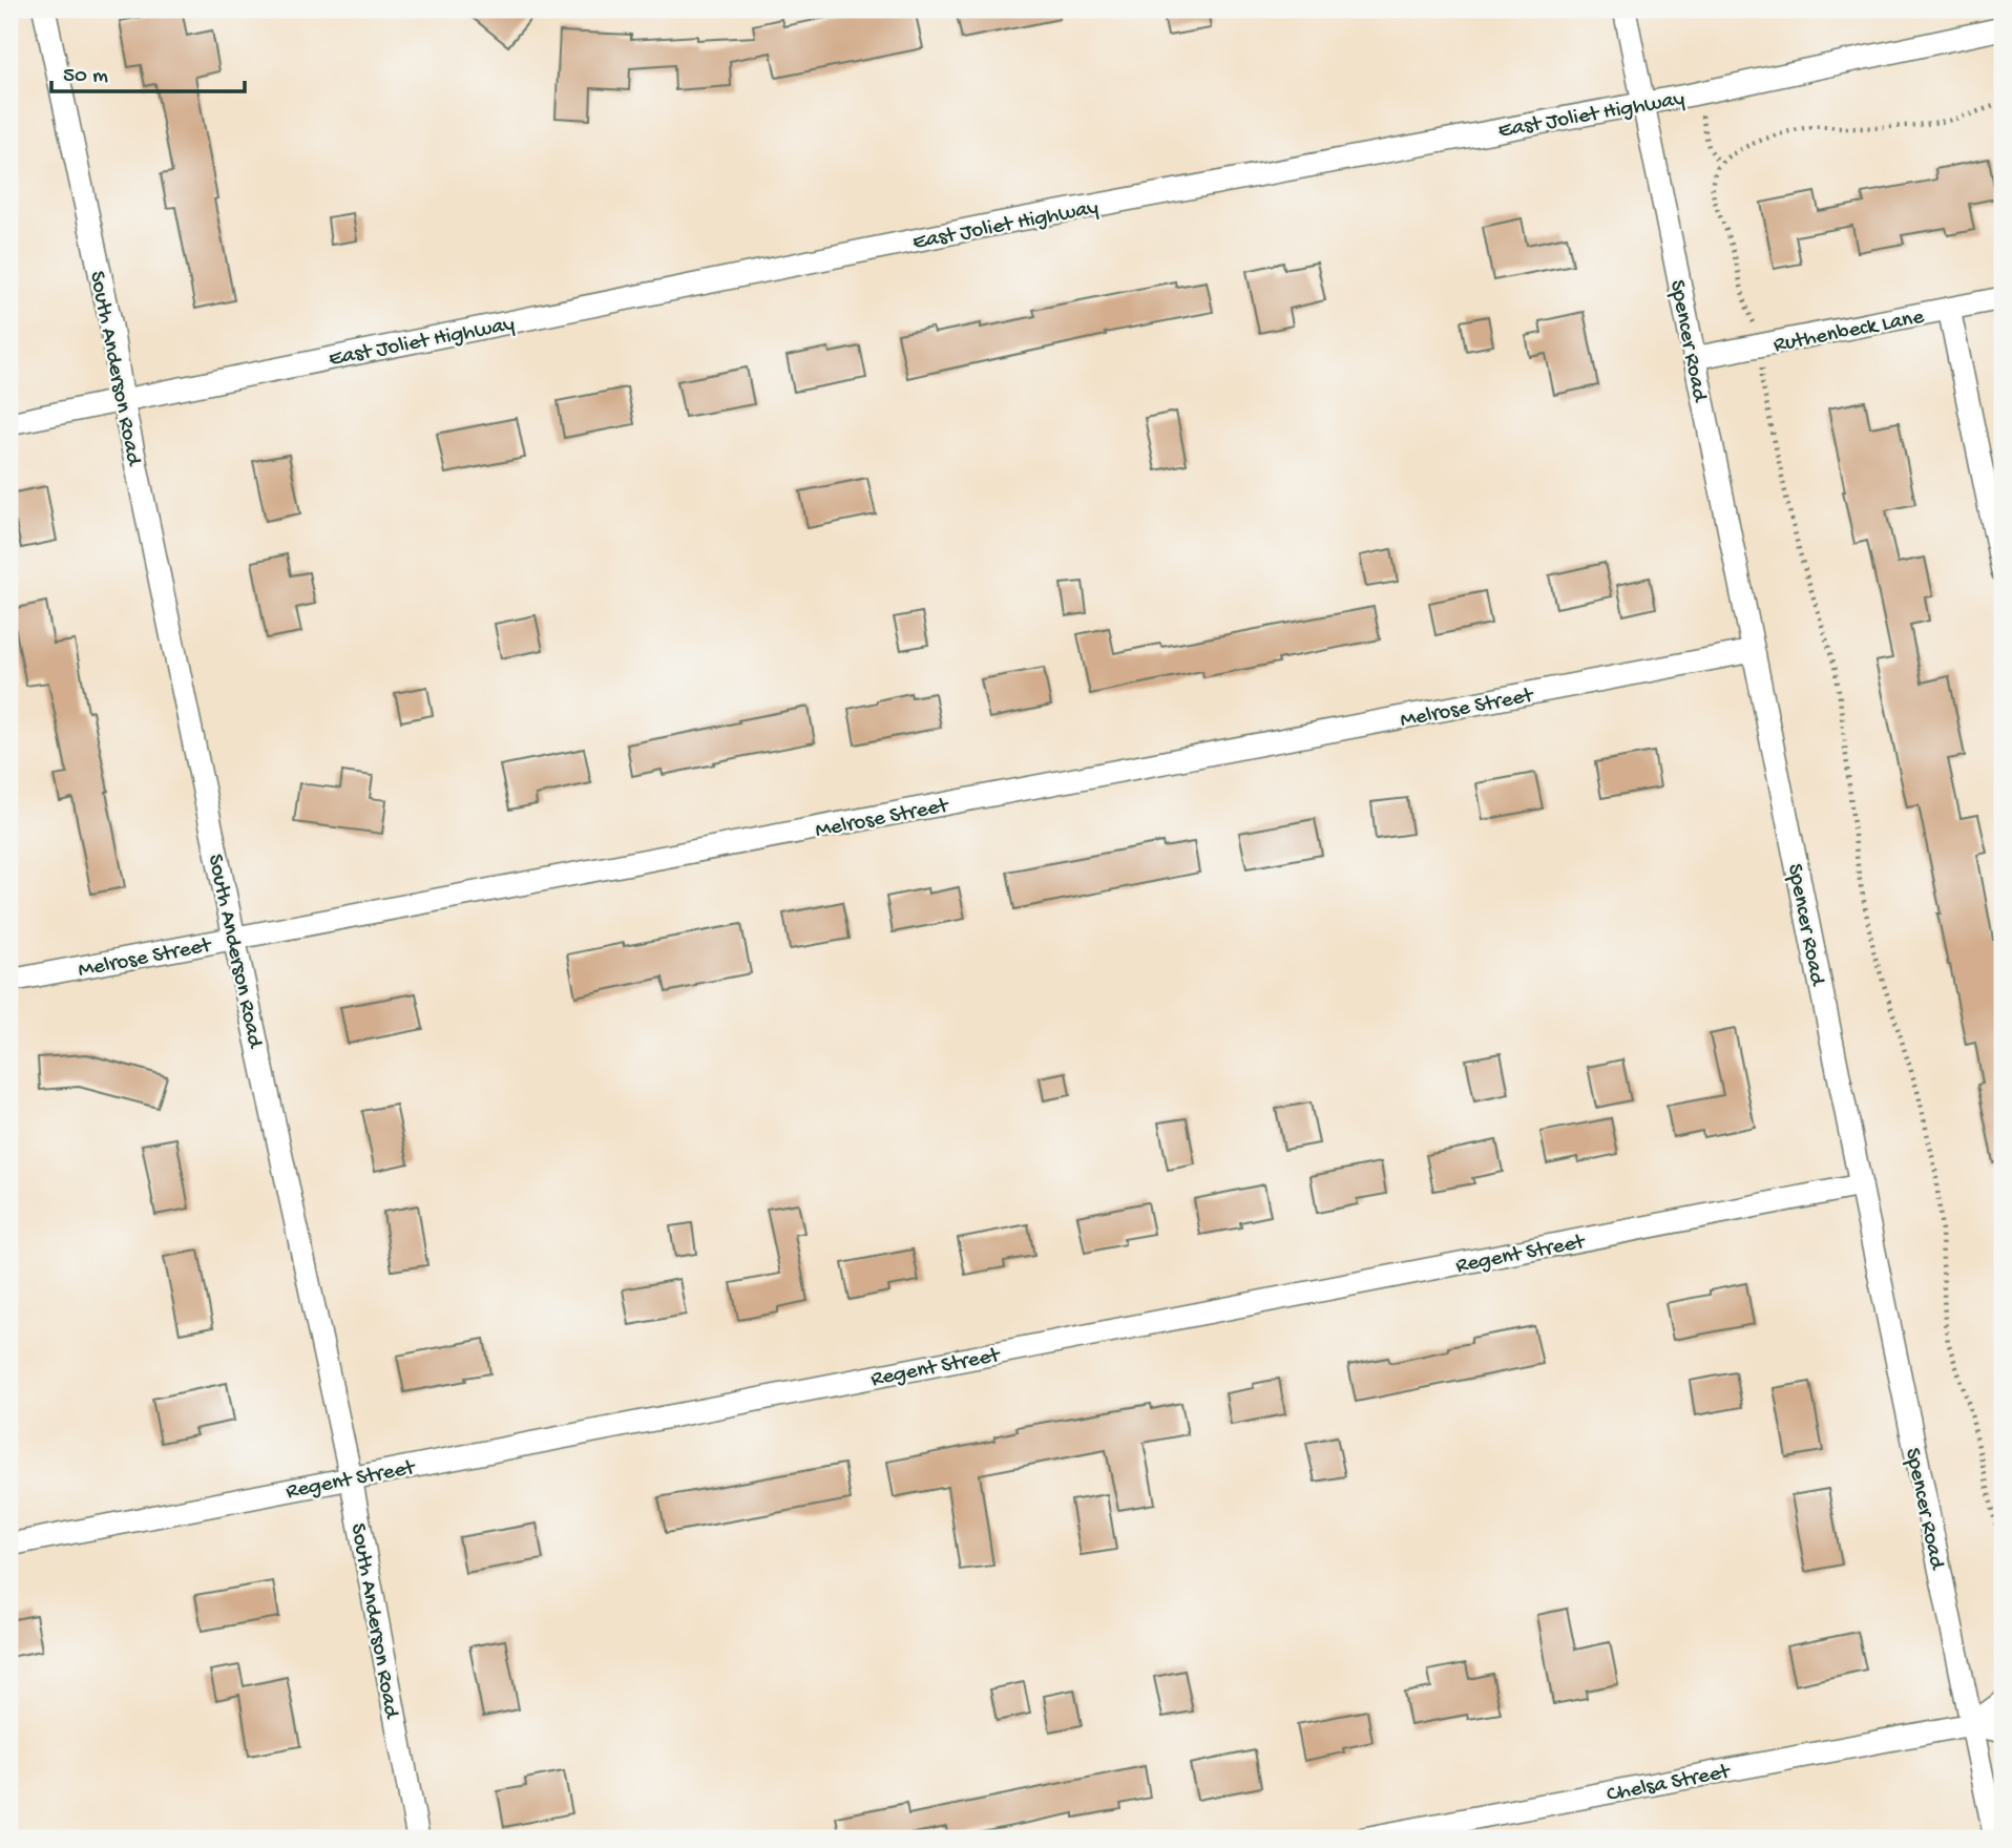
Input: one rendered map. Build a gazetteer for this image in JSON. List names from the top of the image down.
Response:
{
  "streets": {
    "street": [
      "East Joliet Highway",
      "Ruthenbeck Lane",
      "Spencer Road",
      "South Anderson Road",
      "Melrose Street",
      "Regent Street",
      "Chelsa Street"
    ]
  },
  "crossings": [
    ["East Joliet Highway", "Spencer Road"],
    ["East Joliet Highway", "South Anderson Road"],
    ["Ruthenbeck Lane", "Spencer Road"],
    ["Spencer Road", "Melrose Street"],
    ["Spencer Road", "Regent Street"],
    ["Spencer Road", "Chelsa Street"],
    ["South Anderson Road", "Melrose Street"],
    ["South Anderson Road", "Regent Street"]
  ],
  "scale_bar": "50 m"
}
